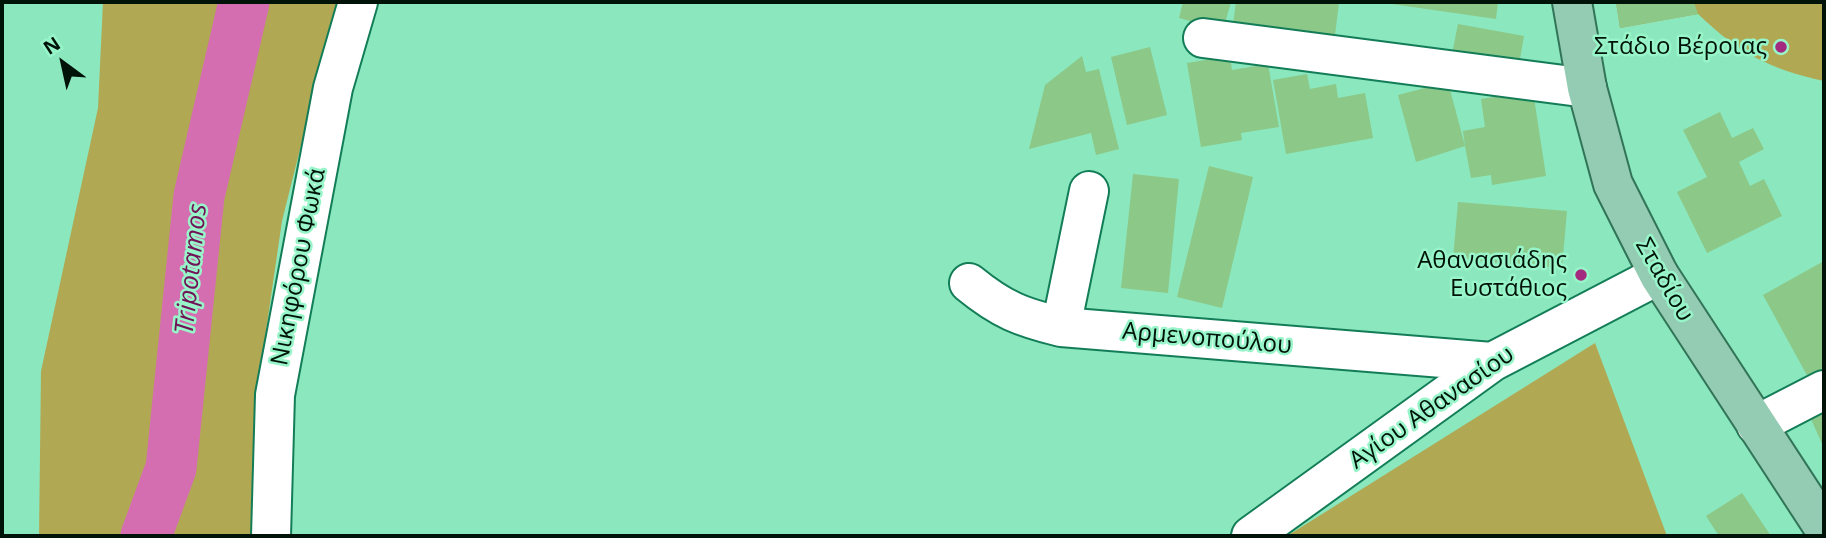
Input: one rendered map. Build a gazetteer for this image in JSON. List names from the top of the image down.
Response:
{
  "streets": {
    "main road": ["Σταδίου"],
    "street": ["Νικηφόρου Φωκά", "Αρμενοπούλου", "Αγίου Αθανασίου"]
  },
  "crossings": [
    ["Σταδίου", "Αγίου Αθανασίου"],
    ["Αρμενοπούλου", "Αγίου Αθανασίου"]
  ],
  "water": ["Tripotamos"],
  "places": ["Στάδιο Βέροιας", "Αθανασιάδης Ευστάθιος"],
  "north": "top left"
}
